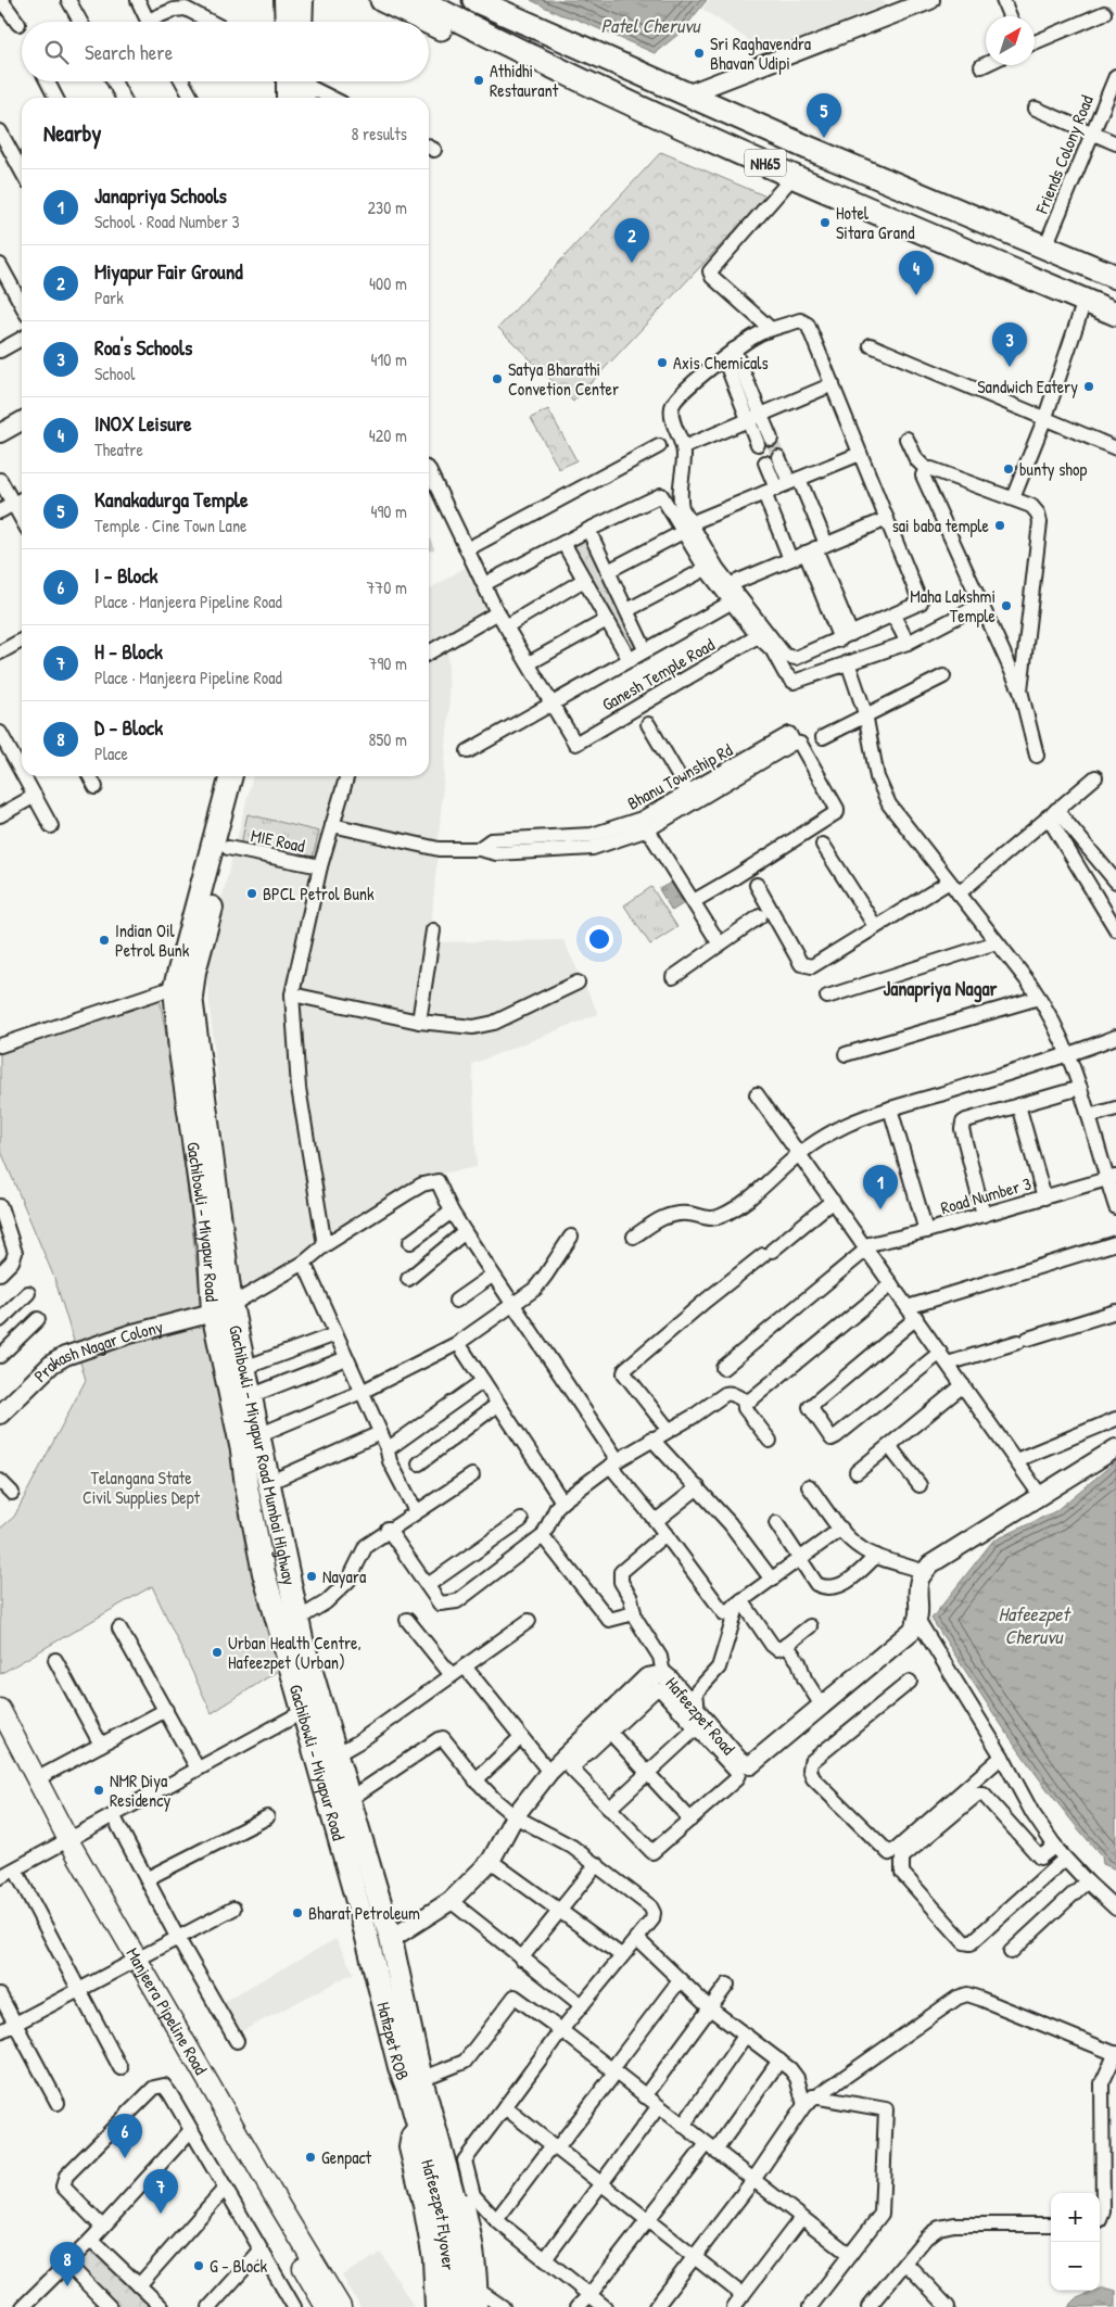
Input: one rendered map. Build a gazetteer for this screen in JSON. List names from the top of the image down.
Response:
{
  "streets": {
    "highway": ["NH65"],
    "main road": [
      "Gachibowli - Miyapur Road",
      "Gachibowli - Miyapur Road Mumbai Highway",
      "Manjeera Pipeline Road",
      "Hafizpet ROB",
      "Hafeezpet Flyover"
    ],
    "street": [
      "Friends Colony Road",
      "Ganesh Temple Road",
      "Bhanu Township Rd",
      "MIE Road",
      "Road Number 3",
      "Prakash Nagar Colony",
      "Hafeezpet Road"
    ]
  },
  "crossings": [
    ["Friends Colony Road", "NH65"],
    ["Gachibowli - Miyapur Road", "Prakash Nagar Colony"],
    ["Gachibowli - Miyapur Road", "Gachibowli - Miyapur Road Mumbai Highway"],
    ["Gachibowli - Miyapur Road", "Hafizpet ROB"],
    ["Prakash Nagar Colony", "Gachibowli - Miyapur Road Mumbai Highway"],
    ["Gachibowli - Miyapur Road Mumbai Highway", "Hafeezpet Road"],
    ["Gachibowli - Miyapur Road Mumbai Highway", "Hafizpet ROB"],
    ["Gachibowli - Miyapur Road Mumbai Highway", "Hafeezpet Flyover"],
    ["Hafizpet ROB", "Hafeezpet Flyover"]
  ],
  "districts": ["Janapriya Nagar"],
  "water": ["Patel Cheruvu", "Hafeezpet Cheruvu"],
  "parks": ["Telangana State Civil Supplies Dept"],
  "places": [
    "Sri Raghavendra Bhavan Udipi",
    "Athidhi Restaurant",
    "Hotel Sitara Grand",
    "Axis Chemicals",
    "Satya Bharathi Convetion Center",
    "Sandwich Eatery",
    "bunty shop",
    "sai baba temple",
    "Maha Lakshmi Temple",
    "BPCL Petrol Bunk",
    "Indian Oil Petrol Bunk",
    "Nayara",
    "Urban Health Centre, Hafeezpet (Urban)",
    "NMR Diya Residency",
    "Bharat Petroleum",
    "Genpact",
    "G - Block"
  ],
  "north": "top right",
  "page": {
    "search": "Search here",
    "pins": [
      "5",
      "2",
      "4",
      "3",
      "1",
      "6",
      "7",
      "8"
    ],
    "heading": ["Nearby", "8 results"],
    "list": [
      {
        "mark": "1",
        "name": "Janapriya Schools",
        "note": "School · Road Number 3",
        "value": "230 m"
      },
      {
        "mark": "2",
        "name": "Miyapur Fair Ground",
        "note": "Park",
        "value": "400 m"
      },
      {
        "mark": "3",
        "name": "Roa's Schools",
        "note": "School",
        "value": "410 m"
      },
      {
        "mark": "4",
        "name": "INOX Leisure",
        "note": "Theatre",
        "value": "420 m"
      },
      {
        "mark": "5",
        "name": "Kanakadurga Temple",
        "note": "Temple · Cine Town Lane",
        "value": "490 m"
      },
      {
        "mark": "6",
        "name": "I - Block",
        "note": "Place · Manjeera Pipeline Road",
        "value": "770 m"
      },
      {
        "mark": "7",
        "name": "H - Block",
        "note": "Place · Manjeera Pipeline Road",
        "value": "790 m"
      },
      {
        "mark": "8",
        "name": "D - Block",
        "note": "Place",
        "value": "850 m"
      }
    ],
    "map_buttons": ["+", "−"]
  }
}
